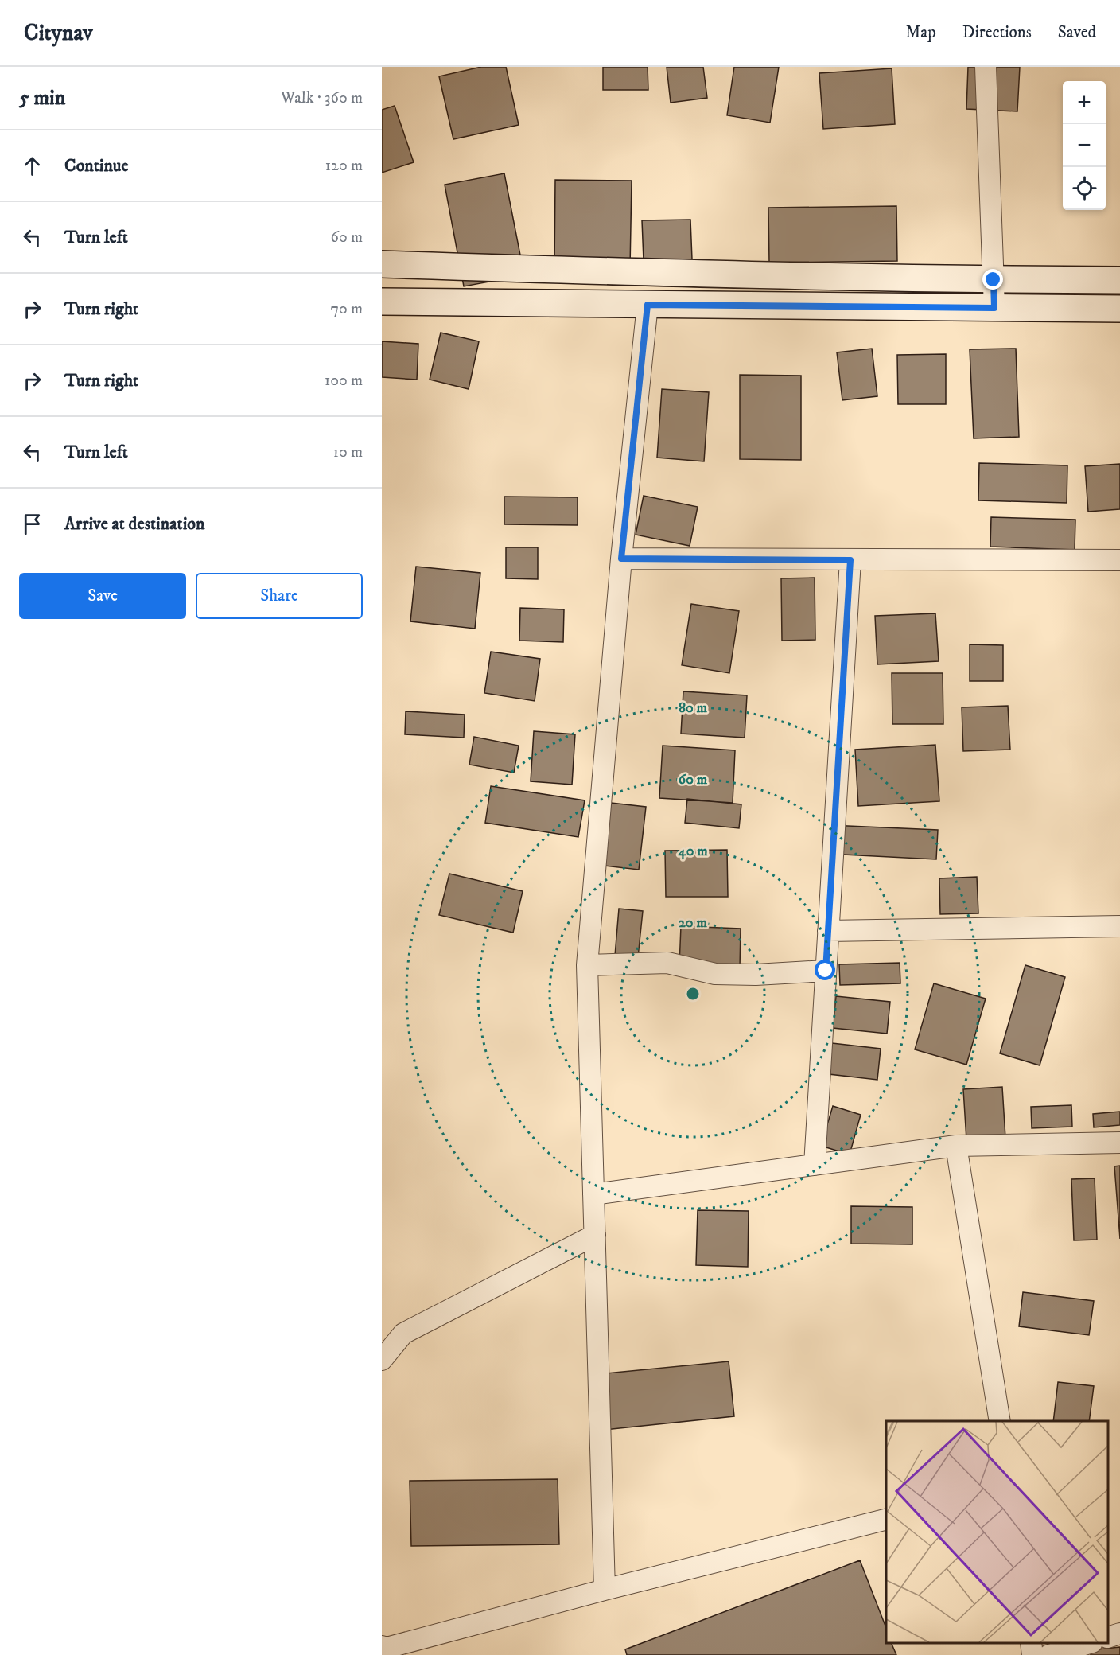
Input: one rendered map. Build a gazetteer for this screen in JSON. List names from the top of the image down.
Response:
{
  "page": {
    "header": "Citynav",
    "nav": ["Map", "Directions", "Saved"],
    "heading": ["5 min", "Walk · 360 m"],
    "map_buttons": ["+", "−"],
    "list": [
      ["Continue", "120 m"],
      ["Turn left", "60 m"],
      ["Turn right", "70 m"],
      ["Turn right", "100 m"],
      ["Turn left", "10 m"],
      "Arrive at destination"
    ],
    "buttons": ["Save", "Share"]
  },
  "rings": [
    "80 m",
    "60 m",
    "40 m",
    "20 m"
  ]
}
